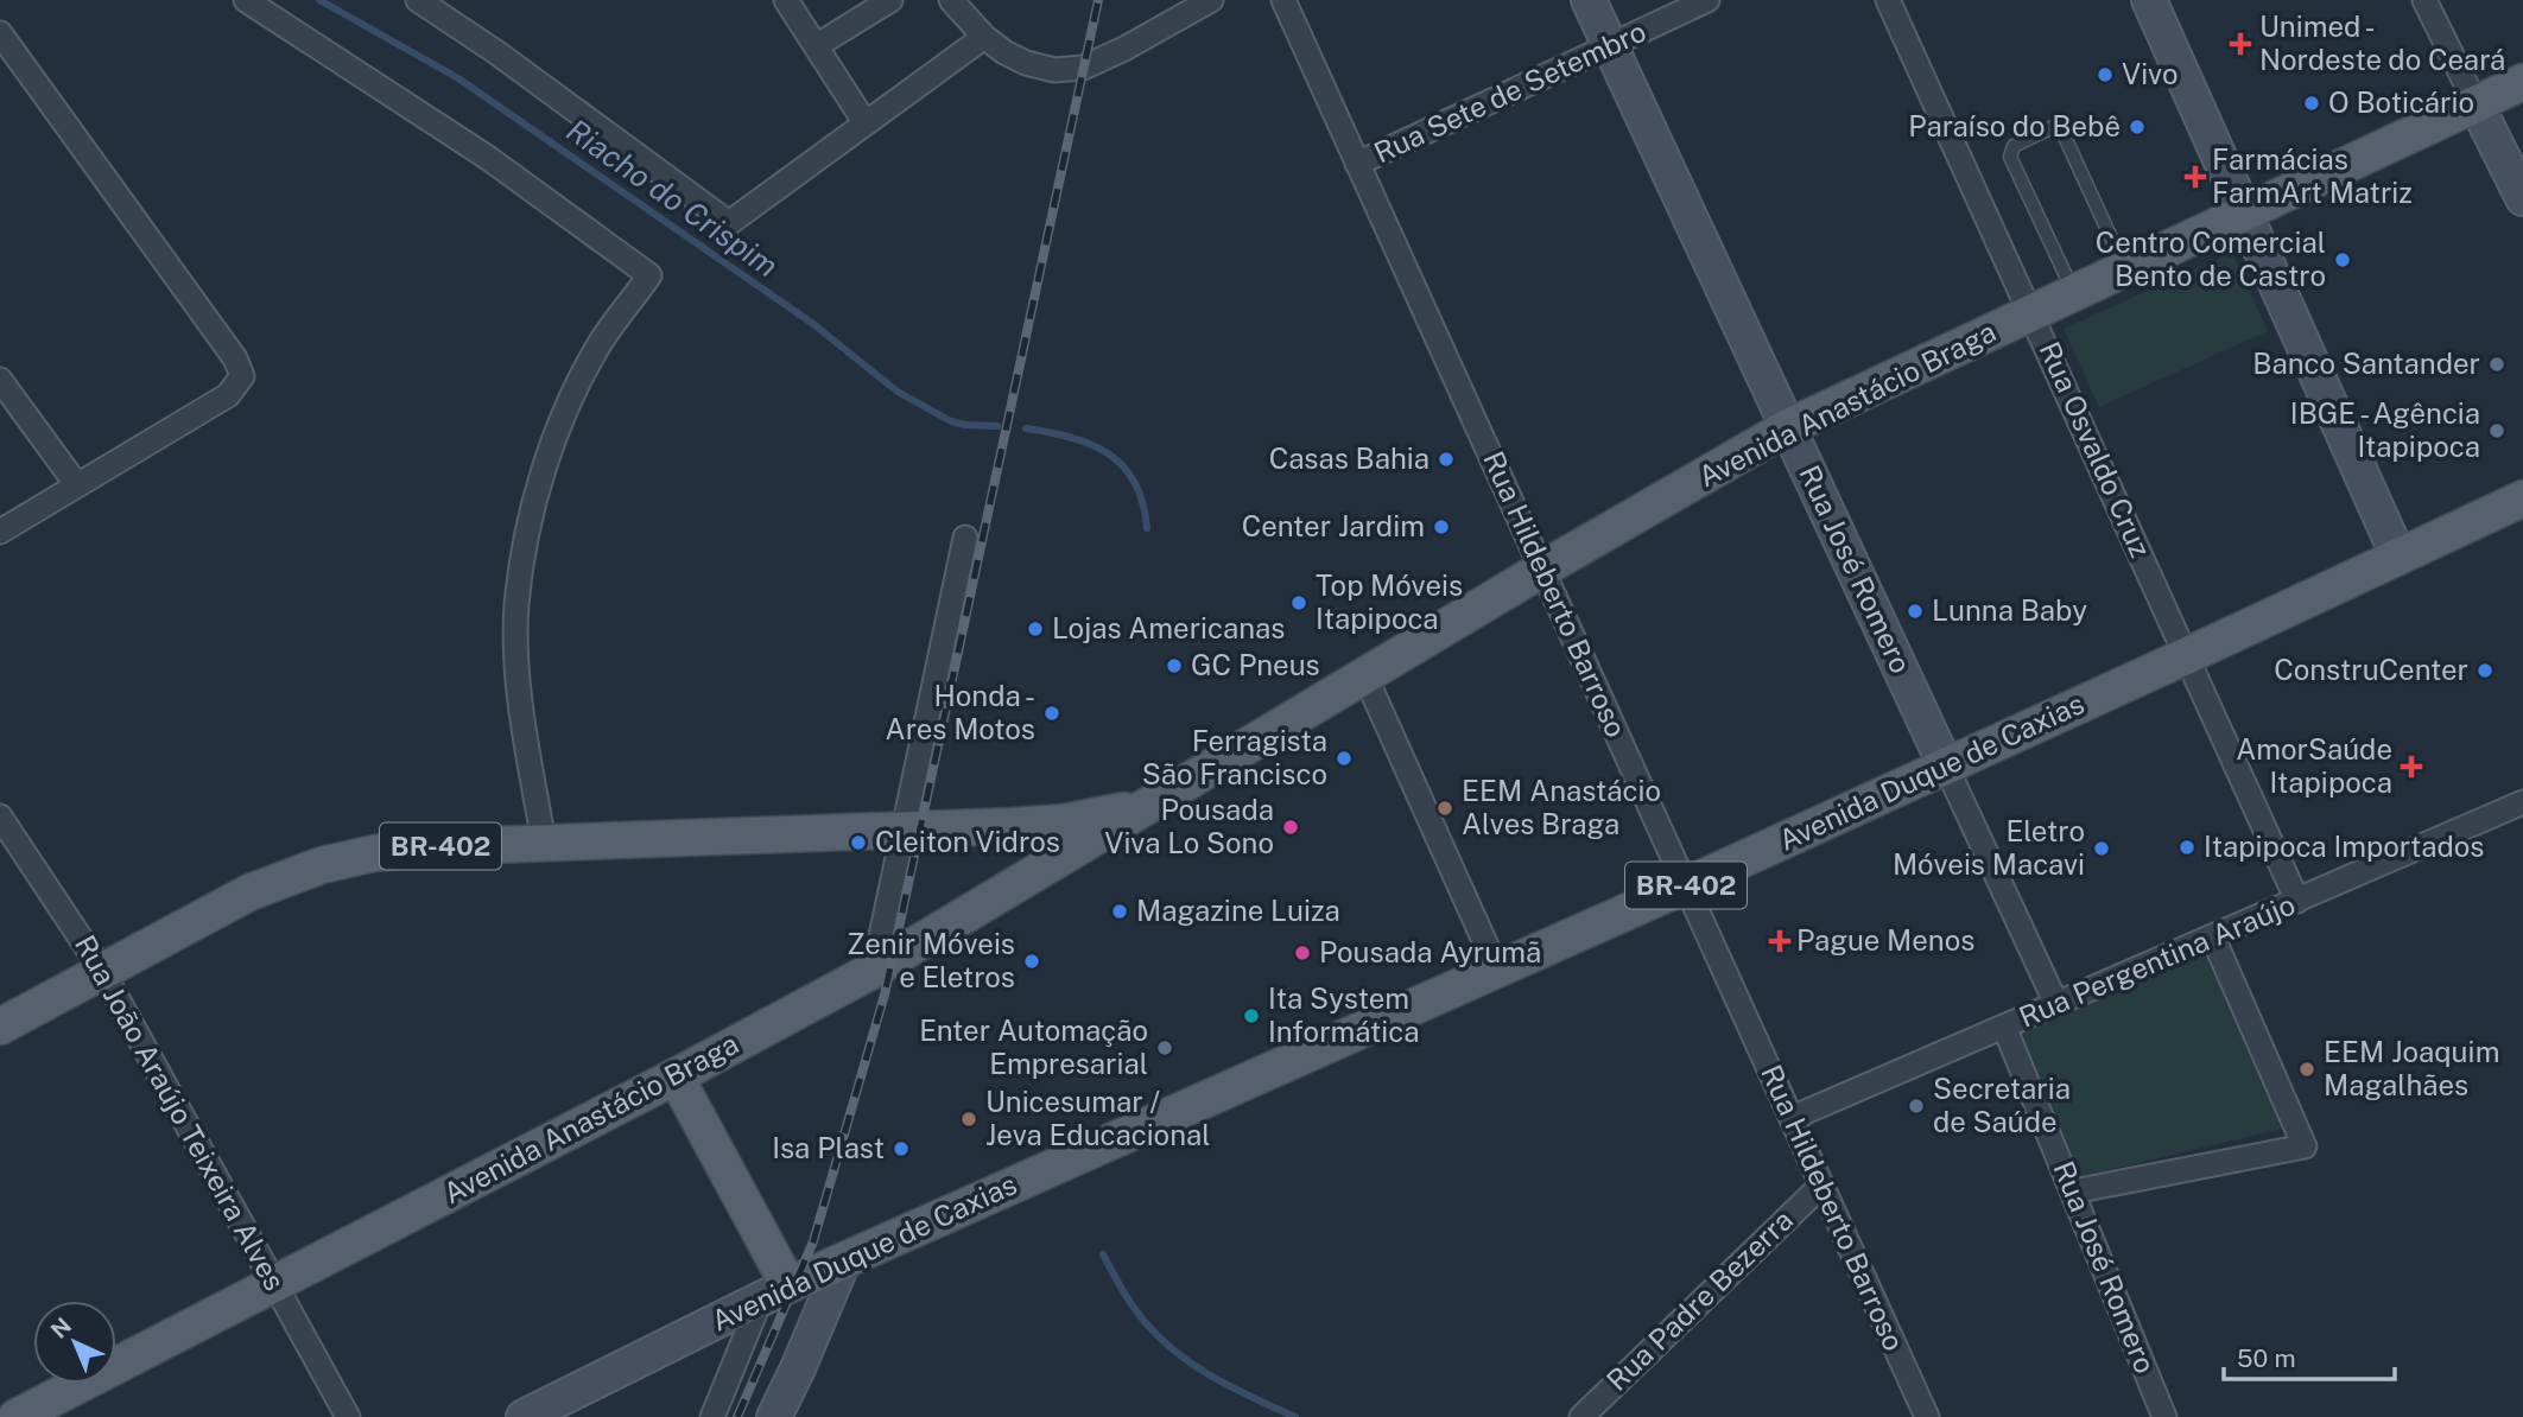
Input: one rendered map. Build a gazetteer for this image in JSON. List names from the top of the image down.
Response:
{
  "streets": {
    "main road": ["Avenida Anastácio Braga", "Avenida Duque de Caxias", "BR-402"],
    "street": [
      "Rua Sete de Setembro",
      "Rua Osvaldo Cruz",
      "Rua José Romero",
      "Rua Hildeberto Barroso",
      "Rua Pergentina Araújo",
      "Rua João Araújo Teixeira Alves",
      "Rua Padre Bezerra"
    ]
  },
  "crossings": [
    ["Rua Sete de Setembro", "Rua José Romero"],
    ["Rua Sete de Setembro", "Rua Hildeberto Barroso"],
    ["Avenida Anastácio Braga", "Rua Osvaldo Cruz"],
    ["Avenida Anastácio Braga", "Rua José Romero"],
    ["Avenida Anastácio Braga", "Rua Hildeberto Barroso"],
    ["Avenida Anastácio Braga", "BR-402"],
    ["Avenida Anastácio Braga", "Rua João Araújo Teixeira Alves"],
    ["Rua Osvaldo Cruz", "Avenida Duque de Caxias"],
    ["Rua Osvaldo Cruz", "Rua Pergentina Araújo"],
    ["Rua José Romero", "Avenida Duque de Caxias"],
    ["Rua José Romero", "Rua Pergentina Araújo"],
    ["Rua Hildeberto Barroso", "Avenida Duque de Caxias"],
    ["Rua Hildeberto Barroso", "Rua Pergentina Araújo"],
    ["Rua Hildeberto Barroso", "Rua Padre Bezerra"],
    ["BR-402", "Rua João Araújo Teixeira Alves"]
  ],
  "water": ["Riacho do Crispim"],
  "places": {
    "health": [
      "Unimed - Nordeste do Ceará",
      "Farmácias FarmArt Matriz",
      "AmorSaúde Itapipoca",
      "Pague Menos"
    ],
    "other": [
      "Vivo",
      "O Boticário",
      "Paraíso do Bebê",
      "Centro Comercial Bento de Castro",
      "Banco Santander",
      "IBGE - Agência Itapipoca",
      "Casas Bahia",
      "Center Jardim",
      "Top Móveis Itapipoca",
      "Lunna Baby",
      "Lojas Americanas",
      "GC Pneus",
      "ConstruCenter",
      "Honda - Ares Motos",
      "Ferragista São Francisco",
      "EEM Anastácio Alves Braga",
      "Pousada Viva Lo Sono",
      "Cleiton Vidros",
      "Itapipoca Importados",
      "Eletro Móveis Macavi",
      "Magazine Luiza",
      "Pousada Ayrumã",
      "Zenir Móveis e Eletros",
      "Ita System Informática",
      "Enter Automação Empresarial",
      "EEM Joaquim Magalhães",
      "Secretaria de Saúde",
      "Unicesumar / Jeva Educacional",
      "Isa Plast"
    ]
  },
  "scale_bar": "50 m",
  "north": "top left"
}
